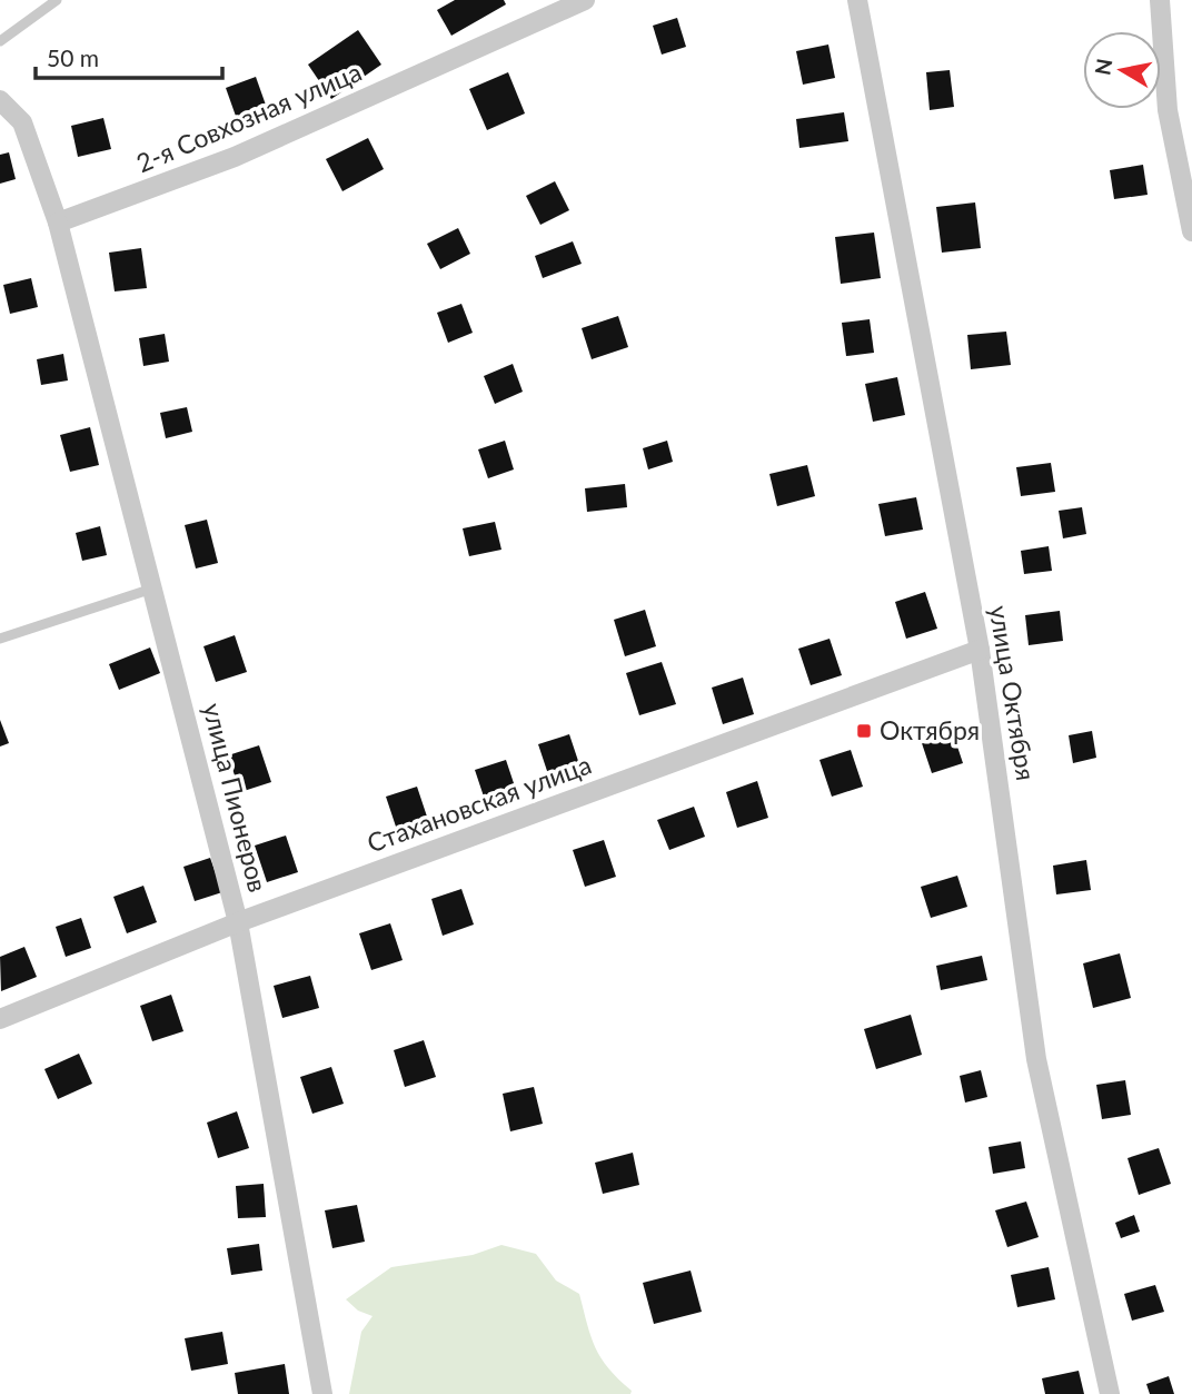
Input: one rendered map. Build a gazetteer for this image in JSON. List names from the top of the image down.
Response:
{
  "streets": {
    "street": [
      "2-я Совхозная улица",
      "улица Октября",
      "улица Пионеров",
      "Стахановская улица"
    ]
  },
  "crossings": [
    ["2-я Совхозная улица", "улица Пионеров"],
    ["улица Октября", "Стахановская улица"],
    ["улица Пионеров", "Стахановская улица"]
  ],
  "places": {
    "transit": ["Октября"]
  },
  "scale_bar": "50 m",
  "north": "left"
}
